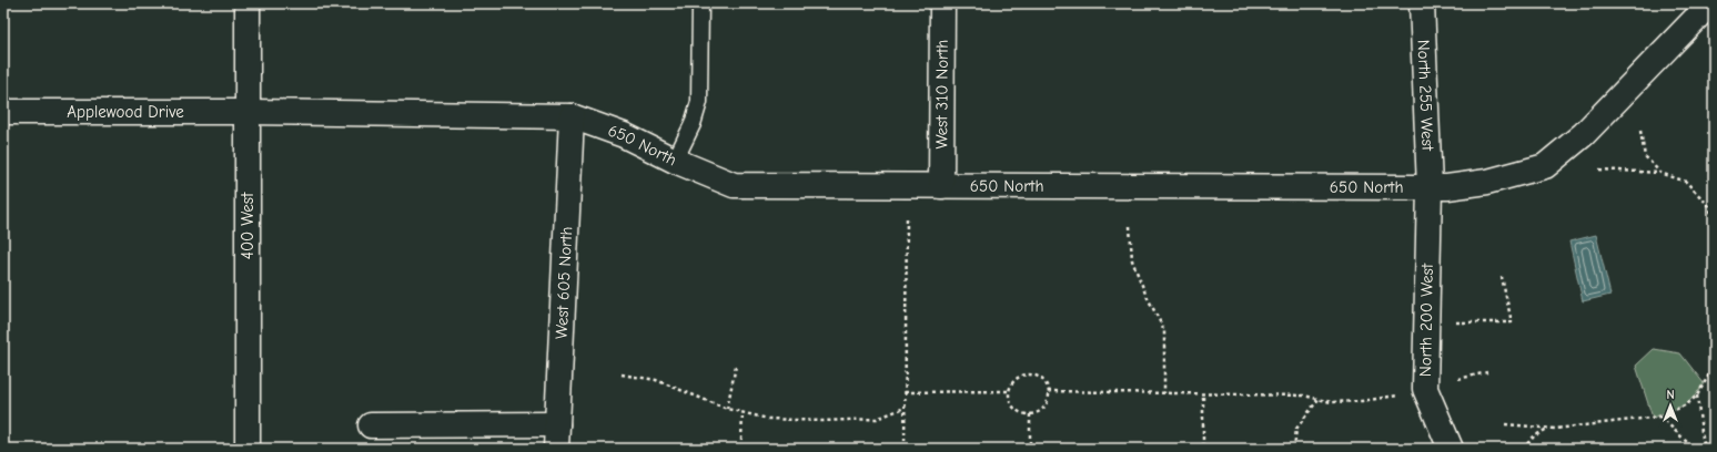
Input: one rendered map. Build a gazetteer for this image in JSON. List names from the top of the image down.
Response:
{
  "streets": {
    "street": [
      "West 310 North",
      "North 255 West",
      "Applewood Drive",
      "650 North",
      "400 West",
      "West 605 North",
      "North 200 West"
    ]
  },
  "crossings": [
    ["West 310 North", "650 North"],
    ["North 255 West", "650 North"],
    ["North 255 West", "North 200 West"],
    ["Applewood Drive", "650 North"],
    ["Applewood Drive", "400 West"],
    ["650 North", "400 West"],
    ["650 North", "West 605 North"],
    ["650 North", "North 200 West"]
  ],
  "north": "top"
}
